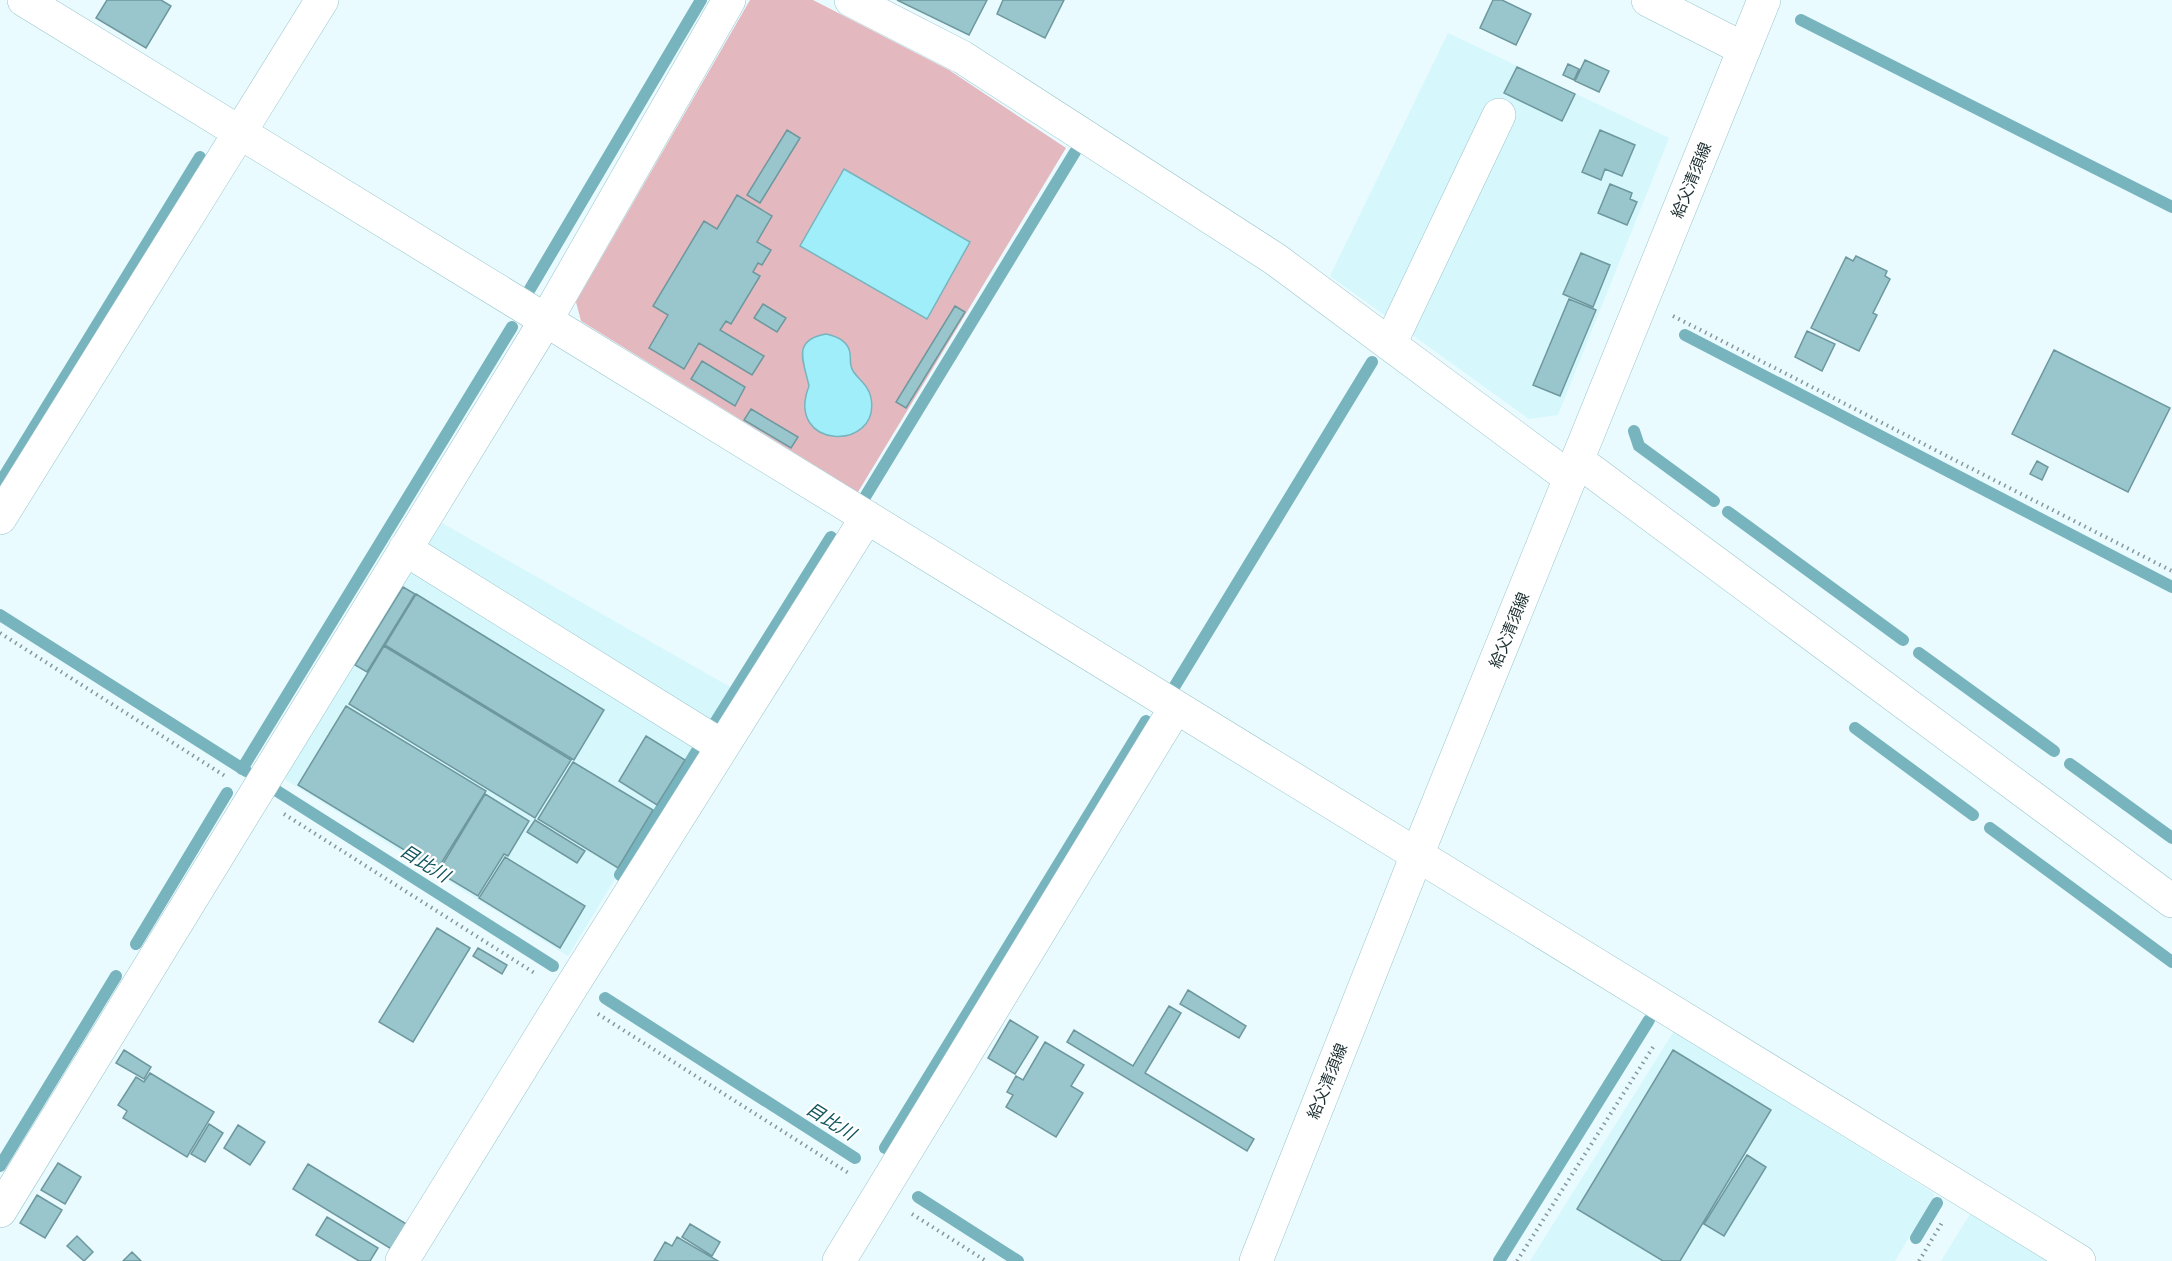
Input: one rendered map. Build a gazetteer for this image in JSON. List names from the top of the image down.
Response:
{
  "streets": {
    "street": ["給父清須線"]
  },
  "water": ["目比川"]
}
